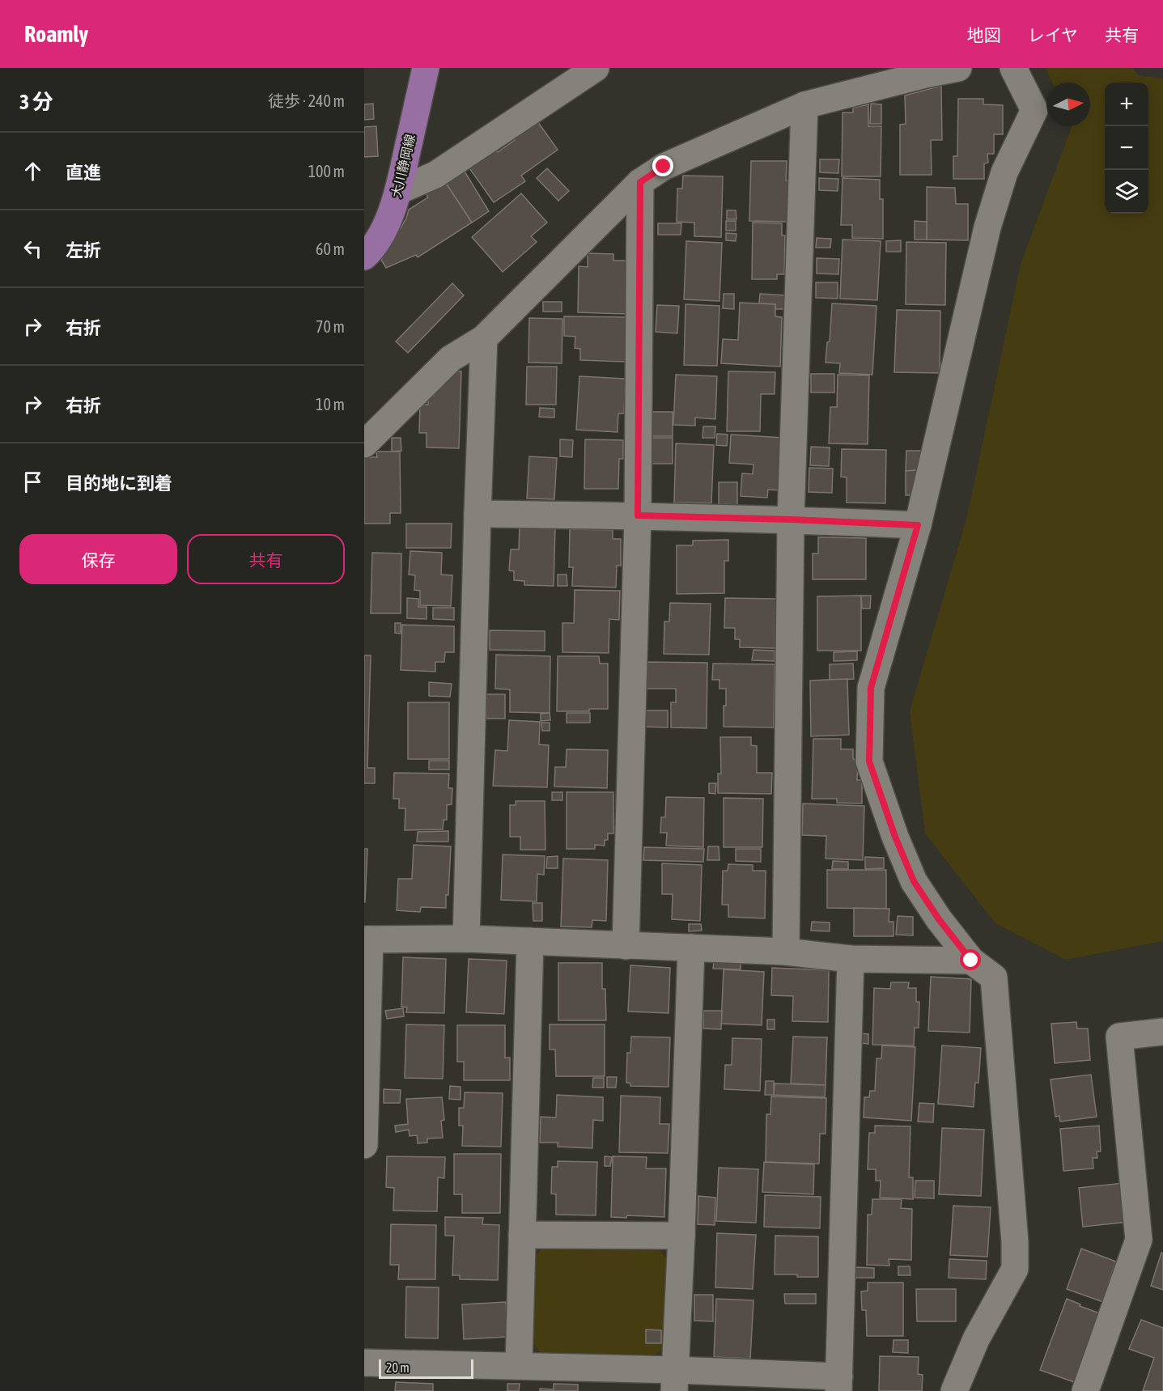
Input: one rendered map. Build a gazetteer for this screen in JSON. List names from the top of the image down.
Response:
{
  "streets": {
    "main road": ["大川静岡線"]
  },
  "scale_bar": "20 m",
  "north": "right",
  "page": {
    "header": "Roamly",
    "nav": ["地図", "レイヤ", "共有"],
    "heading": ["3 分", "徒歩 · 240 m"],
    "map_buttons": ["+", "−"],
    "list": [
      ["直進", "100 m"],
      ["左折", "60 m"],
      ["右折", "70 m"],
      ["右折", "10 m"],
      "目的地に到着"
    ],
    "buttons": ["保存", "共有"],
    "scale": "20 m"
  }
}
